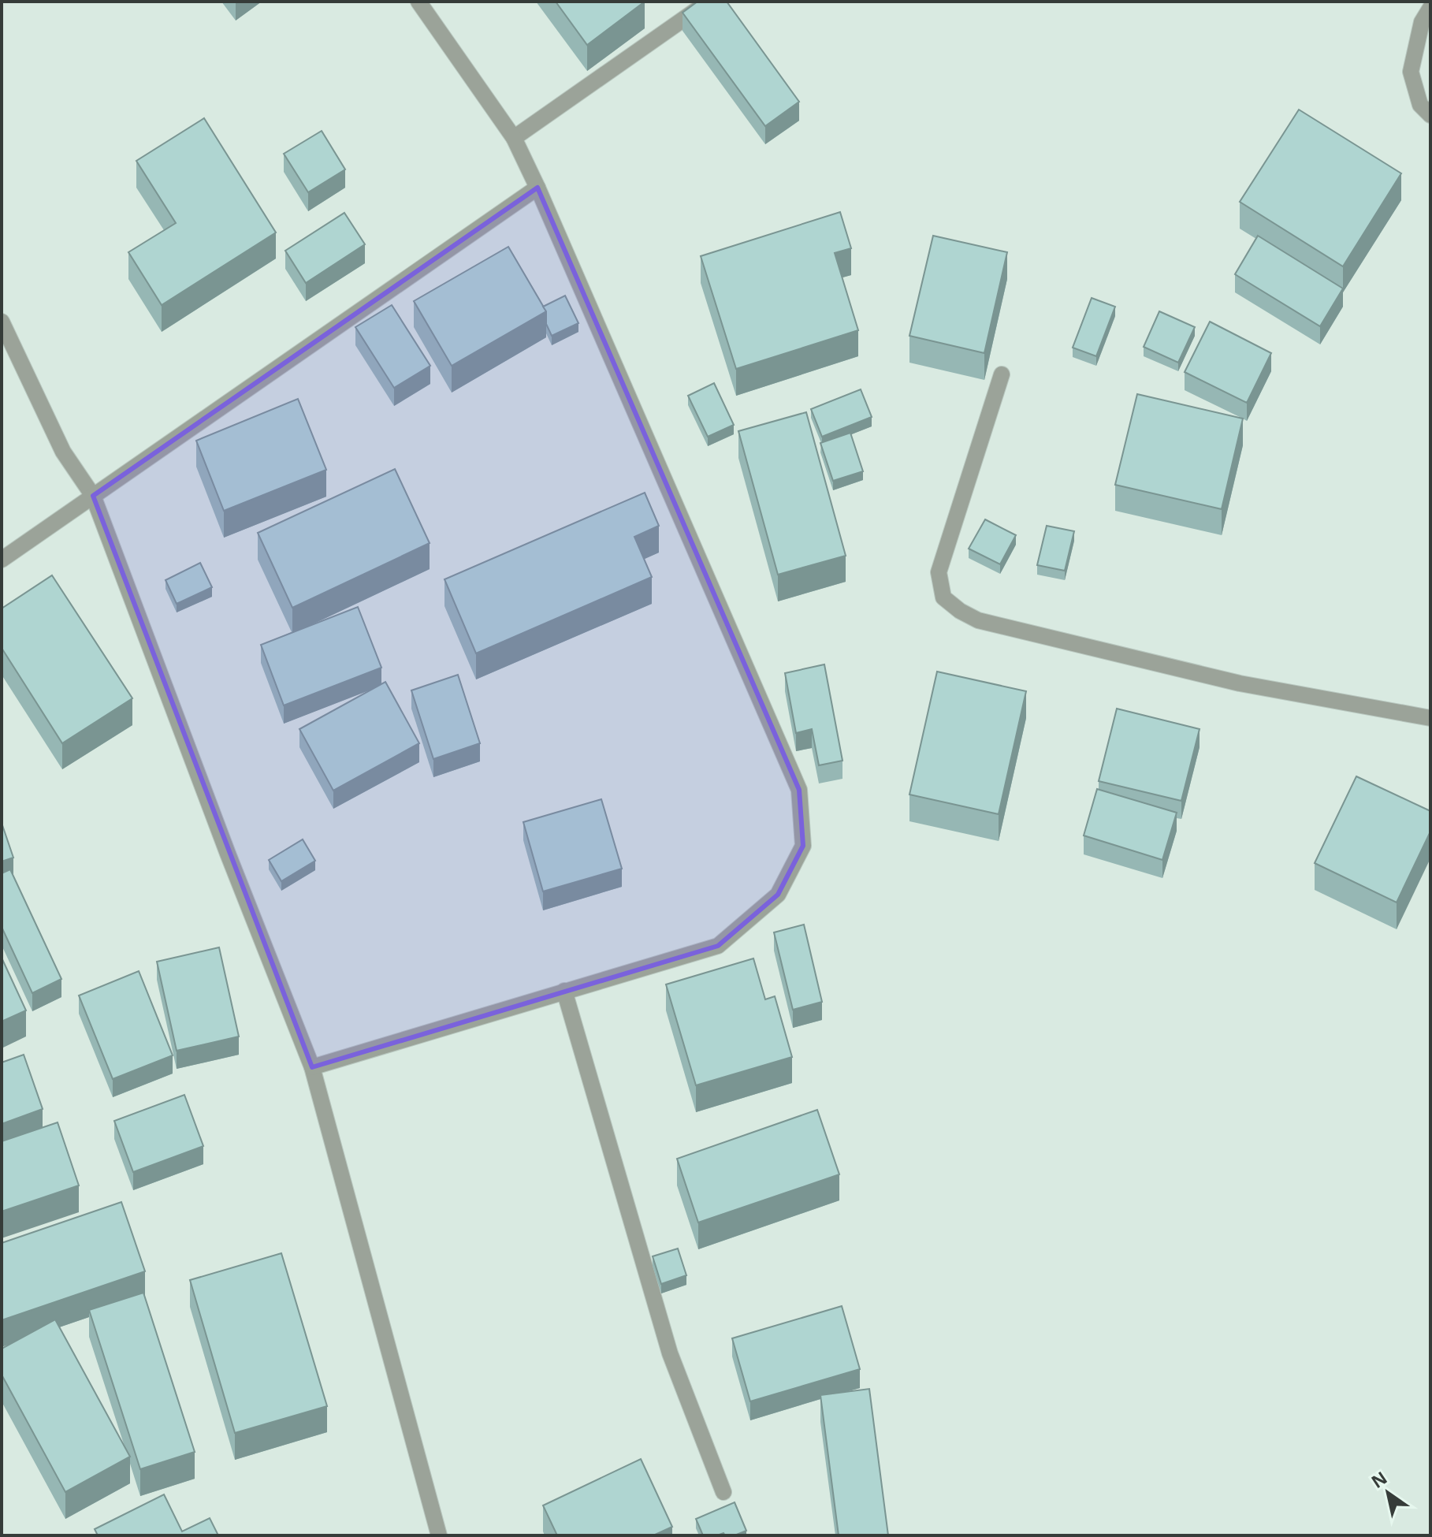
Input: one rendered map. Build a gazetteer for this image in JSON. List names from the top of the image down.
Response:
{
  "north": "top left"
}
